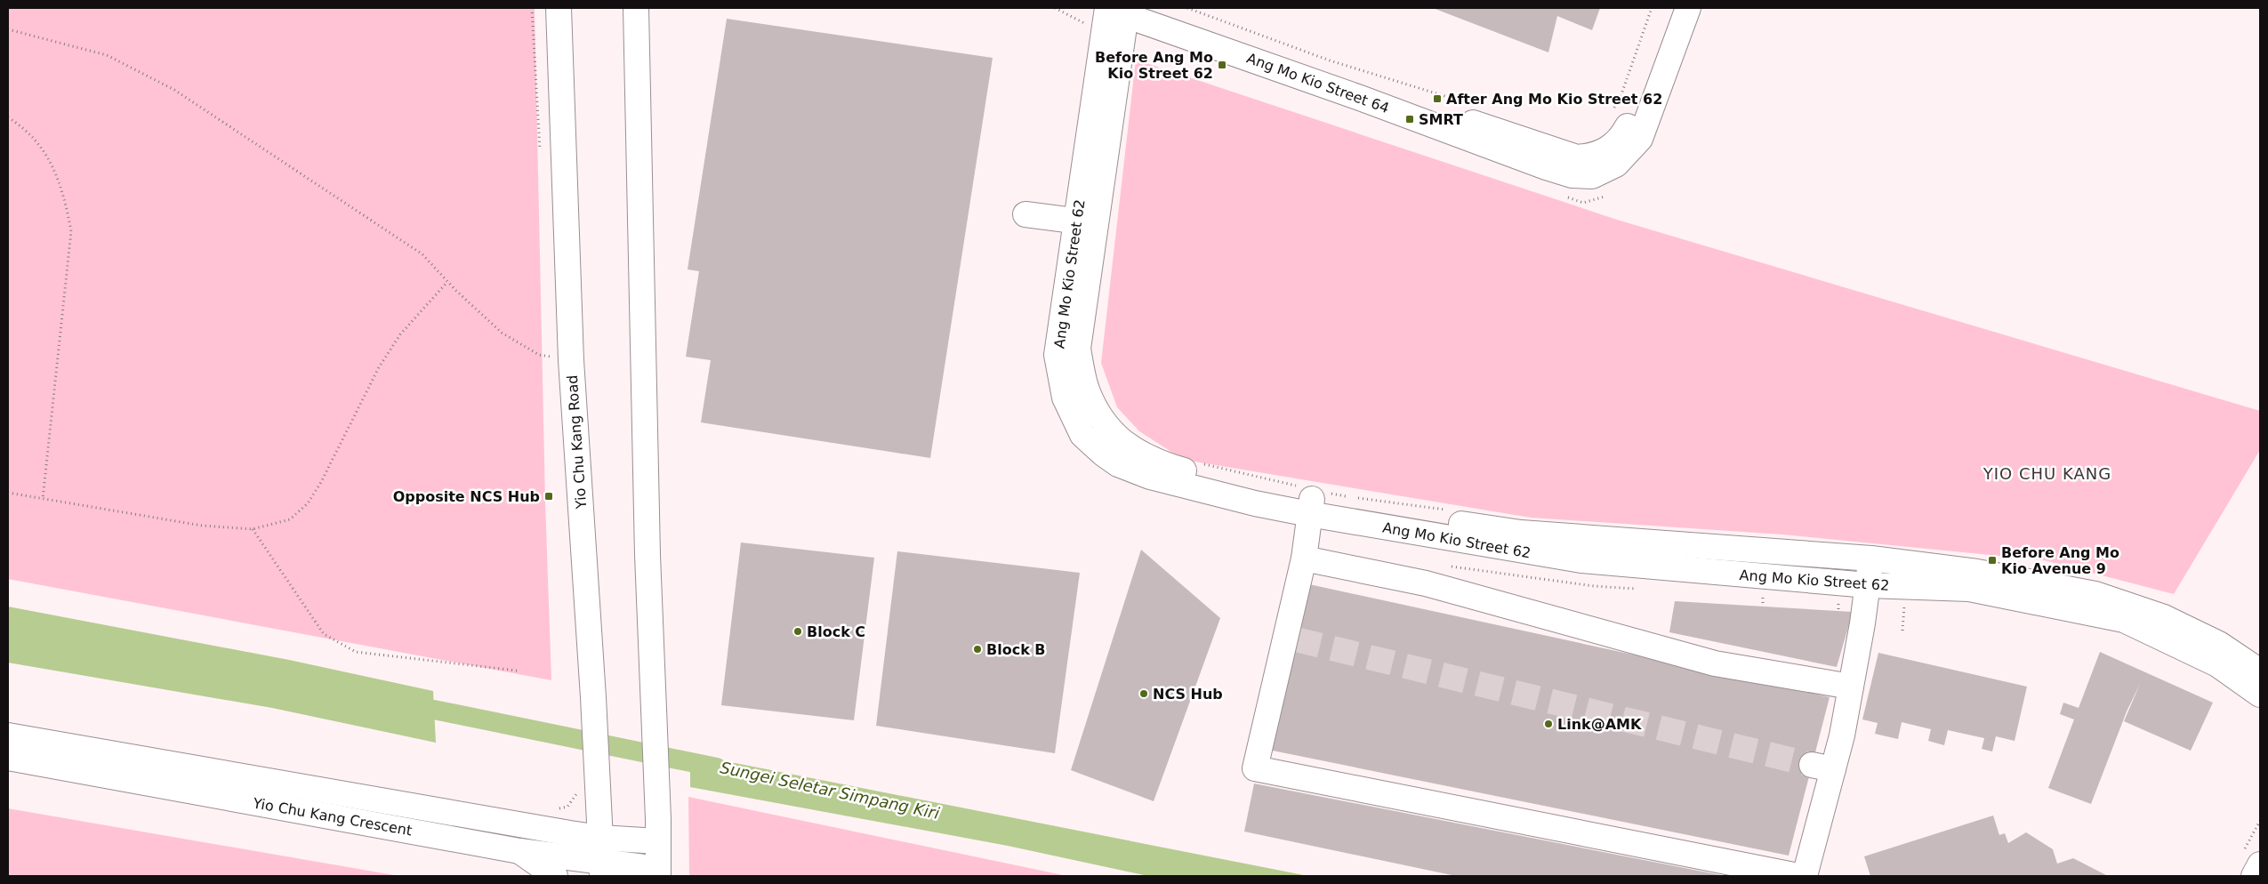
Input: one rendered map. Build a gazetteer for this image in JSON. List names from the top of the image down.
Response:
{
  "streets": {
    "street": [
      "Ang Mo Kio Street 64",
      "Ang Mo Kio Street 62",
      "Yio Chu Kang Road",
      "Yio Chu Kang Crescent"
    ]
  },
  "crossings": [
    ["Ang Mo Kio Street 64", "Ang Mo Kio Street 62"],
    ["Yio Chu Kang Road", "Yio Chu Kang Crescent"]
  ],
  "districts": ["YIO CHU KANG"],
  "water": ["Sungei Seletar Simpang Kiri"],
  "places": {
    "transit": [
      "Before Ang Mo Kio Street 62",
      "After Ang Mo Kio Street 62",
      "SMRT",
      "Opposite NCS Hub",
      "Before Ang Mo Kio Avenue 9"
    ],
    "other": [
      "Block C",
      "Block B",
      "NCS Hub",
      "Link@AMK"
    ]
  }
}
